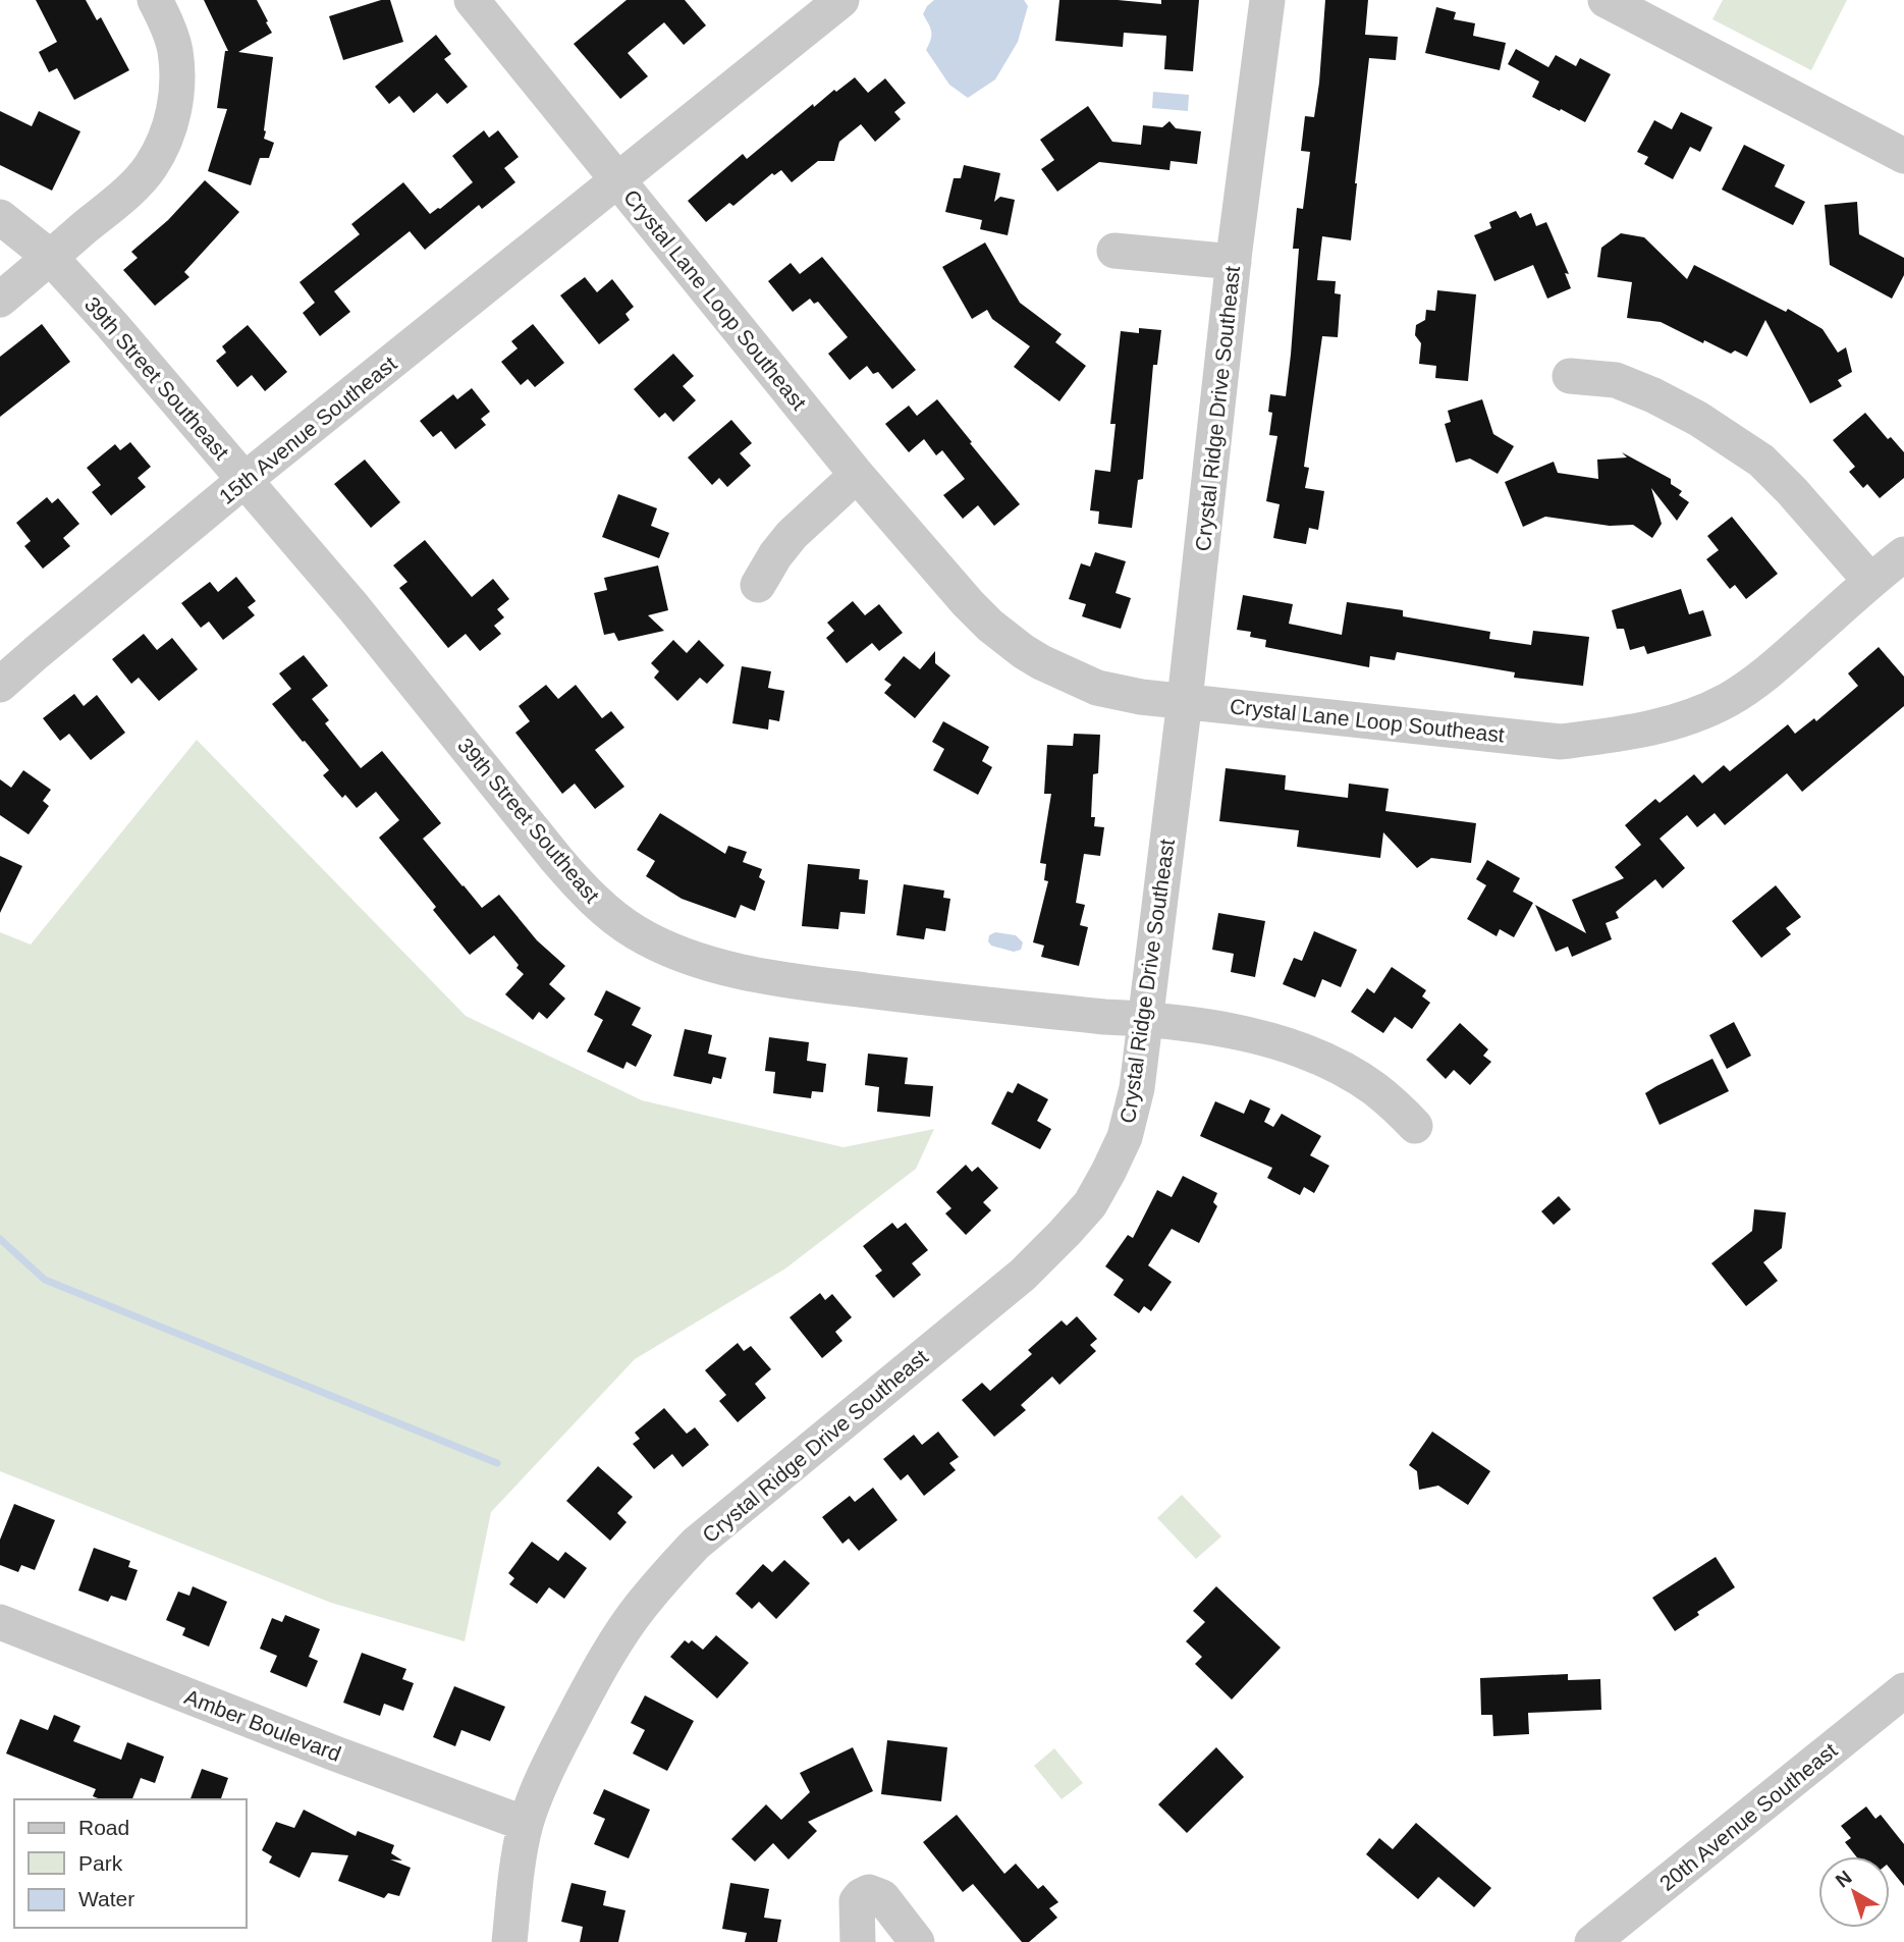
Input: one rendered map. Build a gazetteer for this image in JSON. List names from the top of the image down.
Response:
{
  "streets": {
    "street": [
      "Crystal Lane Loop Southeast",
      "39th Street Southeast",
      "Crystal Ridge Drive Southeast",
      "15th Avenue Southeast",
      "Amber Boulevard",
      "20th Avenue Southeast"
    ]
  },
  "crossings": [
    ["Crystal Lane Loop Southeast", "Crystal Ridge Drive Southeast"],
    ["Crystal Lane Loop Southeast", "15th Avenue Southeast"],
    ["39th Street Southeast", "Crystal Ridge Drive Southeast"],
    ["39th Street Southeast", "15th Avenue Southeast"],
    ["Crystal Ridge Drive Southeast", "Amber Boulevard"]
  ],
  "legend": ["Road", "Park", "Water"],
  "north": "top left"
}
